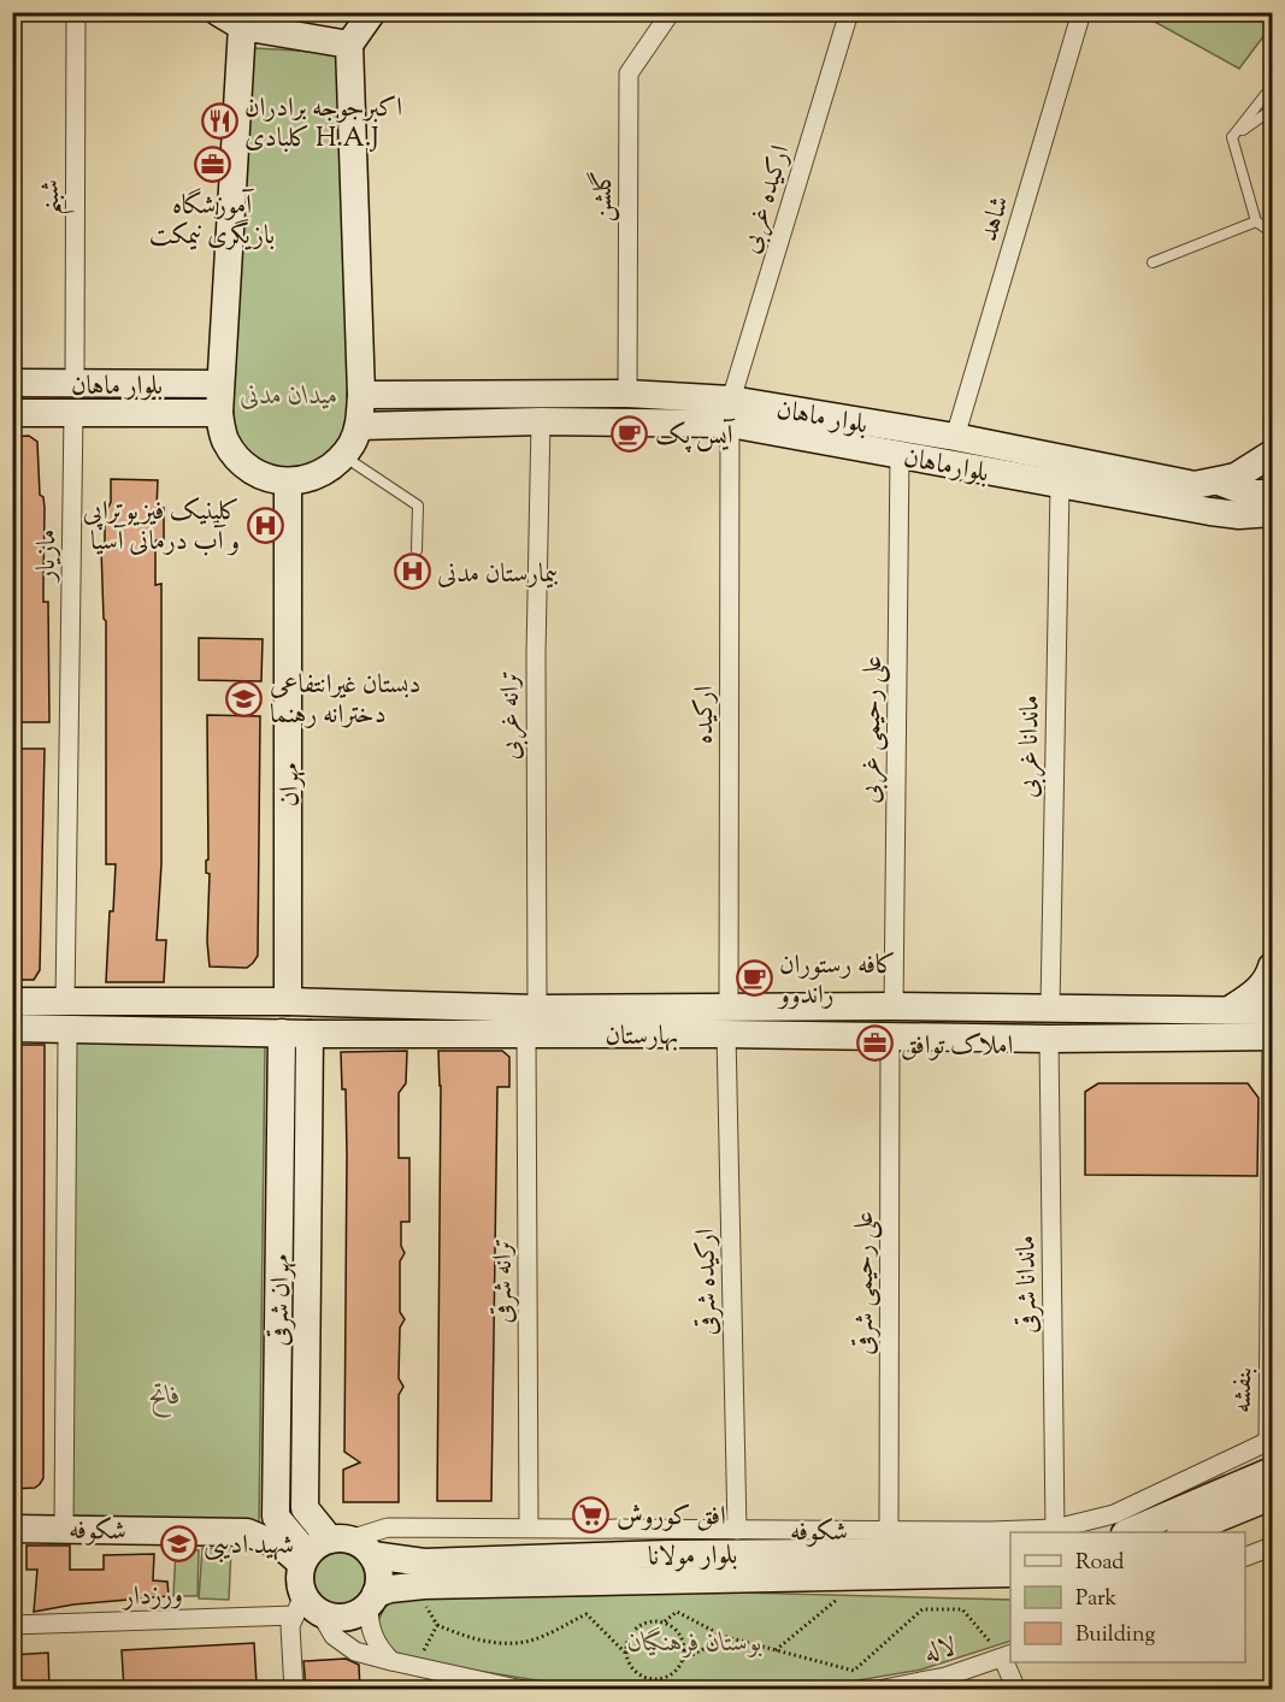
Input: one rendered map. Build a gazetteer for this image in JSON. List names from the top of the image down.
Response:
{
  "streets": {
    "main road": [
      "بلوار ماهان",
      "بلوارماهان",
      "مهران",
      "بهارستان",
      "مهران شرقی",
      "شکوفه",
      "بلوار مولانا"
    ],
    "street": [
      "گلشن",
      "شبنم",
      "ارکیده غربی",
      "شاهد",
      "مازیار",
      "ترانه غربی",
      "ارکیده",
      "علی رحیمی غربی",
      "ماندانا غربی",
      "ترانه شرقی",
      "ارکیده شرقی",
      "علی رحیمی شرقی",
      "ماندانا شرقی",
      "بنفشه",
      "ورزدار",
      "لاله"
    ]
  },
  "crossings": [
    ["گلشن", "بلوار ماهان"],
    ["شبنم", "بلوار ماهان"],
    ["ارکیده غربی", "بلوار ماهان"],
    ["ارکیده غربی", "بلوارماهان"],
    ["ارکیده غربی", "ارکیده"],
    ["شاهد", "بلوار ماهان"],
    ["بلوار ماهان", "بلوارماهان"],
    ["بلوار ماهان", "مازیار"],
    ["بلوار ماهان", "ارکیده"],
    ["بلوارماهان", "ترانه غربی"],
    ["بلوارماهان", "ارکیده"],
    ["بلوارماهان", "علی رحیمی غربی"],
    ["بلوارماهان", "ماندانا غربی"],
    ["مازیار", "بهارستان"],
    ["ترانه غربی", "بهارستان"],
    ["ارکیده", "بهارستان"],
    ["علی رحیمی غربی", "بهارستان"],
    ["ماندانا غربی", "بهارستان"],
    ["مهران", "بهارستان"],
    ["بهارستان", "ترانه شرقی"],
    ["بهارستان", "ارکیده شرقی"],
    ["بهارستان", "علی رحیمی شرقی"],
    ["بهارستان", "ماندانا شرقی"],
    ["بهارستان", "مهران شرقی"],
    ["بهارستان", "بنفشه"],
    ["ترانه شرقی", "شکوفه"],
    ["ارکیده شرقی", "شکوفه"],
    ["علی رحیمی شرقی", "شکوفه"],
    ["ماندانا شرقی", "شکوفه"],
    ["مهران شرقی", "شکوفه"],
    ["مهران شرقی", "بلوار مولانا"],
    ["مهران شرقی", "ورزدار"],
    ["بنفشه", "شکوفه"],
    ["شکوفه", "بلوار مولانا"],
    ["شکوفه", "ورزدار"],
    ["بلوار مولانا", "ورزدار"]
  ],
  "parks": ["میدان مدنی", "فاتح", "بوستان فرهنگیان"],
  "places": {
    "restaurant": ["اکبرجوجه برادران کلبادی H.A.J"],
    "office": ["آموزشگاه بازیگری نیمکت", "املاک توافق"],
    "cafe": ["آیس پک", "کافه رستوران راندوو"],
    "hospital": ["کلینیک فیزیوتراپی و آب درمانی آسیا", "بیمارستان مدنی"],
    "school or university": ["دبستان غیرانتفاعی دخترانه رهنما", "شهید ادیبی"],
    "supermarket": ["افق کوروش"]
  },
  "legend": ["Road", "Park", "Building"]
}
